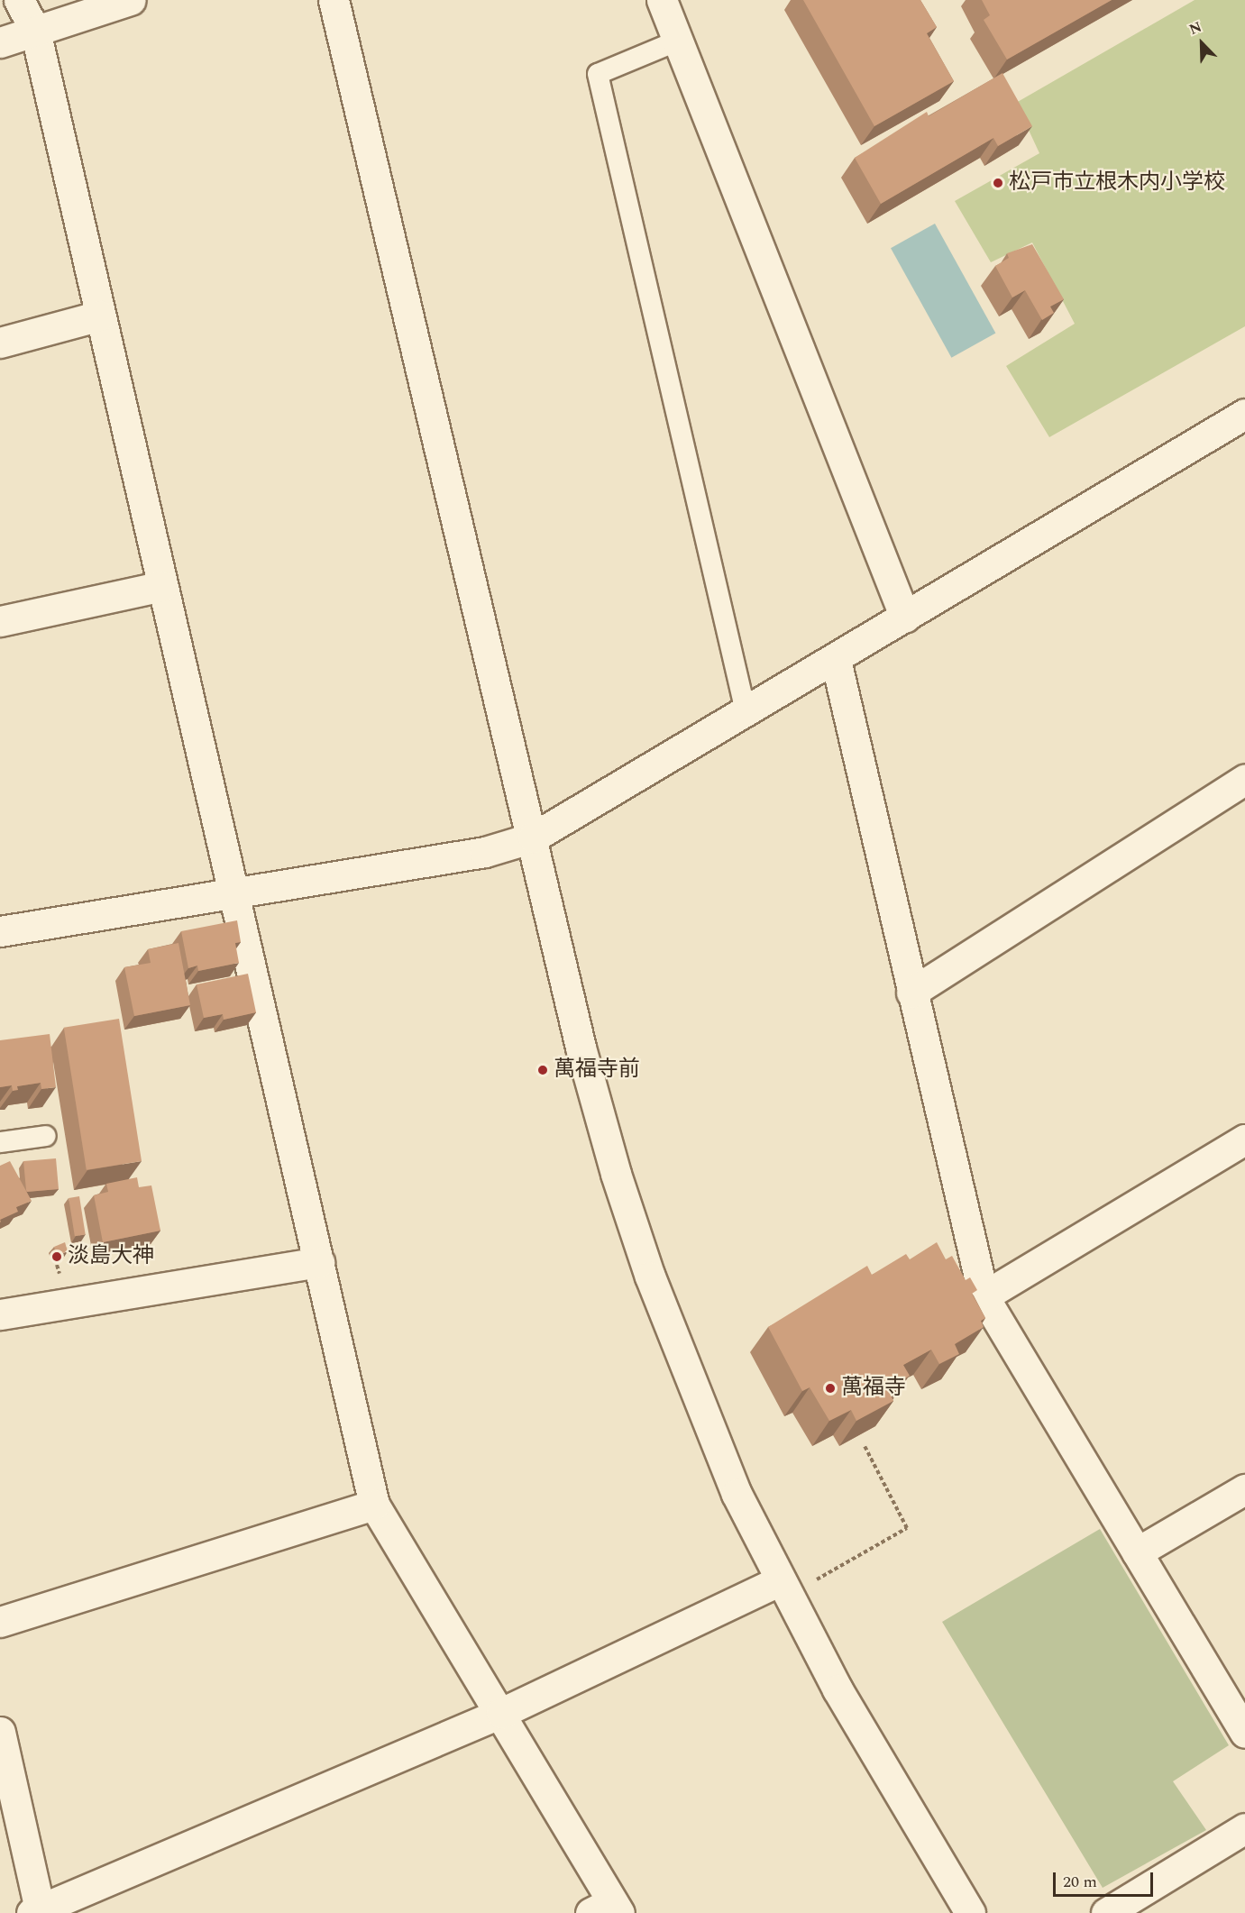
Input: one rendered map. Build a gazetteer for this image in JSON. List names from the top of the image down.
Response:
{
  "places": [
    "松戸市立根木内小学校",
    "萬福寺前",
    "淡島大神",
    "萬福寺"
  ],
  "scale_bar": "20 m",
  "north": "top left"
}
